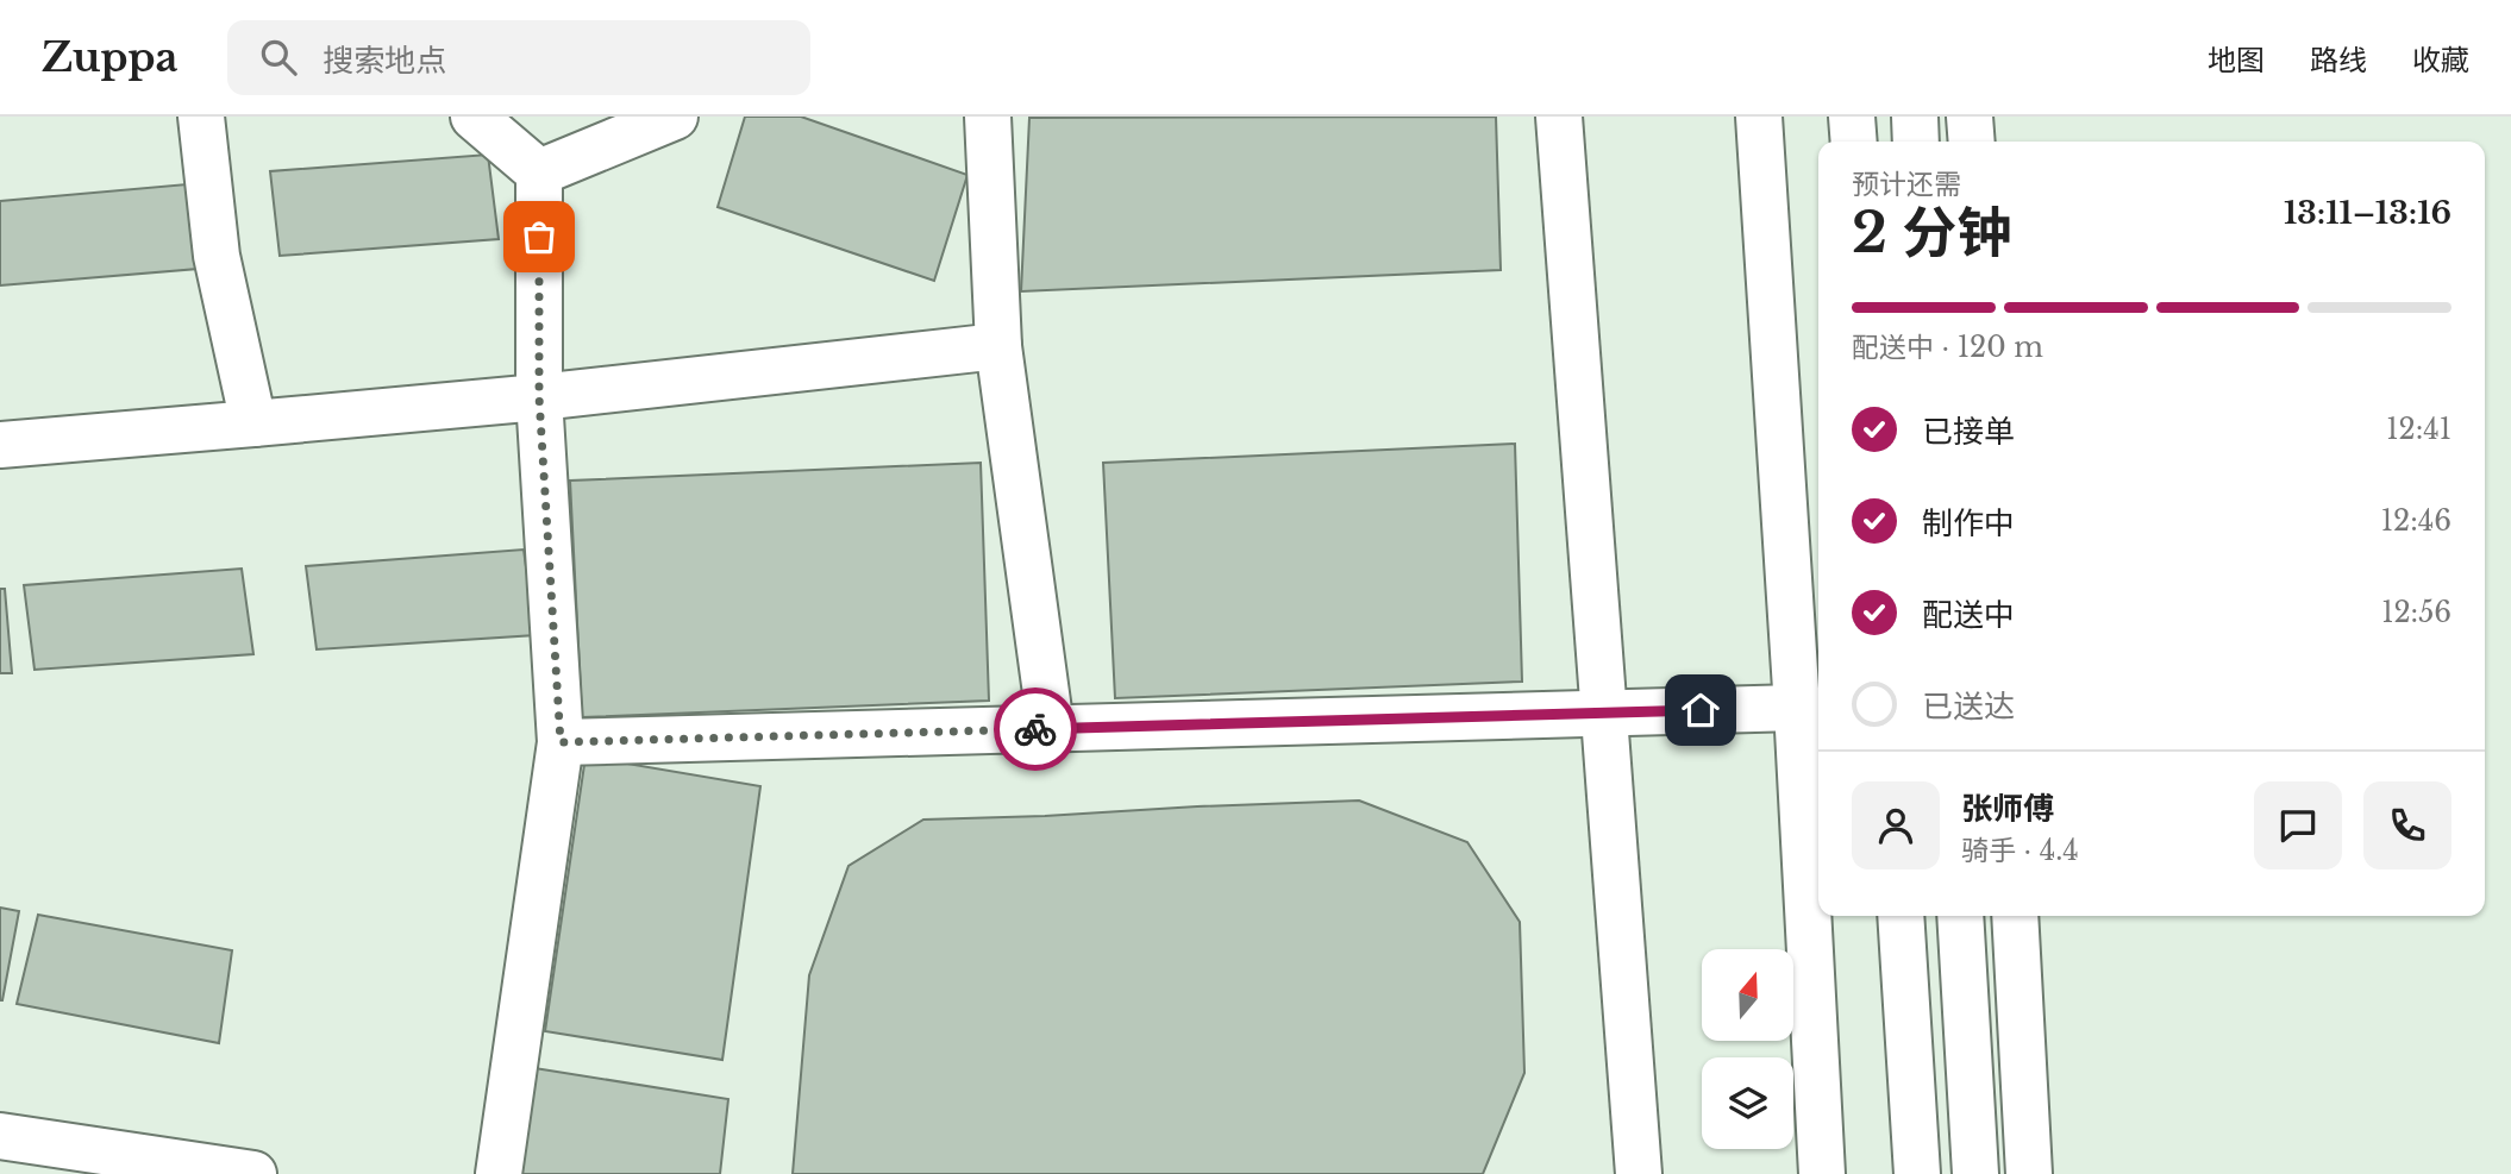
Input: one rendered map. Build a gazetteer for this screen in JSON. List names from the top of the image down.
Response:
{
  "north": "top",
  "page": {
    "header": "Zuppa",
    "search": "搜索地点",
    "nav": ["地图", "路线", "收藏"],
    "heading": ["2 分钟", "预计还需", "13:11–13:16"],
    "panel": ["张师傅", "骑手 · 4.4"],
    "bar": "配送中 · 120 m",
    "list": [
      ["已接单", "12:41"],
      ["制作中", "12:46"],
      ["配送中", "12:56"],
      "已送达"
    ]
  }
}
